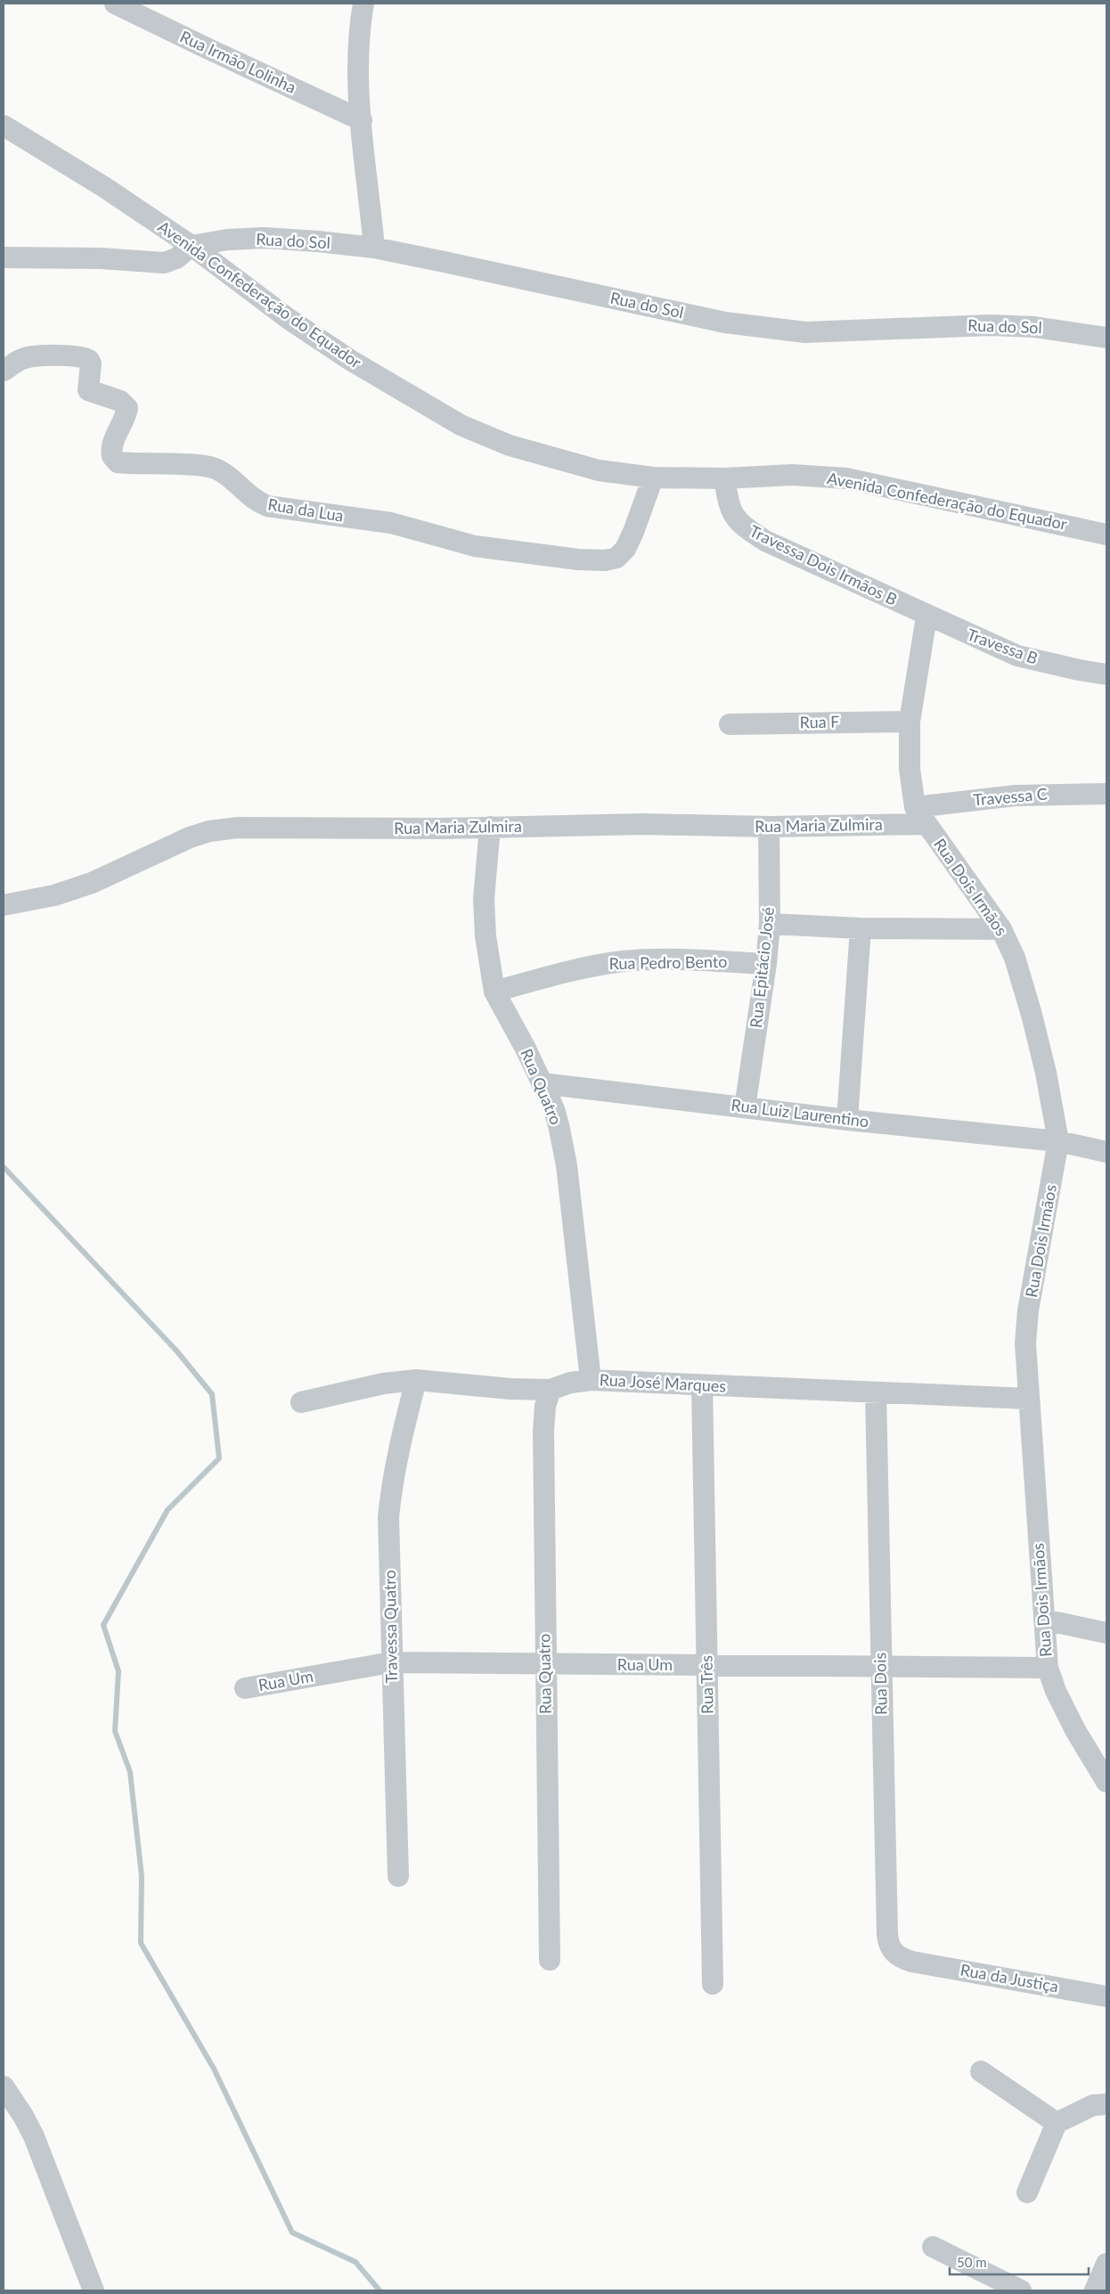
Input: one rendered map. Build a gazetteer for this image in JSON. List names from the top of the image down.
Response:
{
  "streets": {
    "street": [
      "Rua Irmão Lolinha",
      "Rua do Sol",
      "Avenida Confederação do Equador",
      "Rua da Lua",
      "Travessa Dois Irmãos B",
      "Travessa B",
      "Rua F",
      "Travessa C",
      "Rua Maria Zulmira",
      "Rua Dois Irmãos",
      "Rua Pedro Bento",
      "Rua Epitácio José",
      "Rua Quatro",
      "Rua Luiz Laurentino",
      "Rua José Marques",
      "Travessa Quatro",
      "Rua Um",
      "Rua Dois",
      "Rua Três",
      "Rua da Justiça"
    ]
  },
  "crossings": [
    ["Rua do Sol", "Avenida Confederação do Equador"],
    ["Avenida Confederação do Equador", "Rua da Lua"],
    ["Avenida Confederação do Equador", "Travessa Dois Irmãos B"],
    ["Travessa Dois Irmãos B", "Travessa B"],
    ["Travessa Dois Irmãos B", "Rua Dois Irmãos"],
    ["Travessa B", "Rua Dois Irmãos"],
    ["Rua F", "Rua Dois Irmãos"],
    ["Travessa C", "Rua Maria Zulmira"],
    ["Travessa C", "Rua Dois Irmãos"],
    ["Rua Maria Zulmira", "Rua Dois Irmãos"],
    ["Rua Maria Zulmira", "Rua Epitácio José"],
    ["Rua Maria Zulmira", "Rua Quatro"],
    ["Rua Dois Irmãos", "Rua Luiz Laurentino"],
    ["Rua Dois Irmãos", "Rua José Marques"],
    ["Rua Dois Irmãos", "Rua Um"],
    ["Rua Pedro Bento", "Rua Epitácio José"],
    ["Rua Pedro Bento", "Rua Quatro"],
    ["Rua Epitácio José", "Rua Luiz Laurentino"],
    ["Rua Quatro", "Rua Luiz Laurentino"],
    ["Rua Quatro", "Rua José Marques"],
    ["Rua Quatro", "Rua Um"],
    ["Rua José Marques", "Travessa Quatro"],
    ["Rua José Marques", "Rua Dois"],
    ["Rua José Marques", "Rua Três"],
    ["Travessa Quatro", "Rua Um"],
    ["Rua Um", "Rua Dois"],
    ["Rua Um", "Rua Três"],
    ["Rua Dois", "Rua da Justiça"]
  ],
  "scale_bar": "50 m"
}
